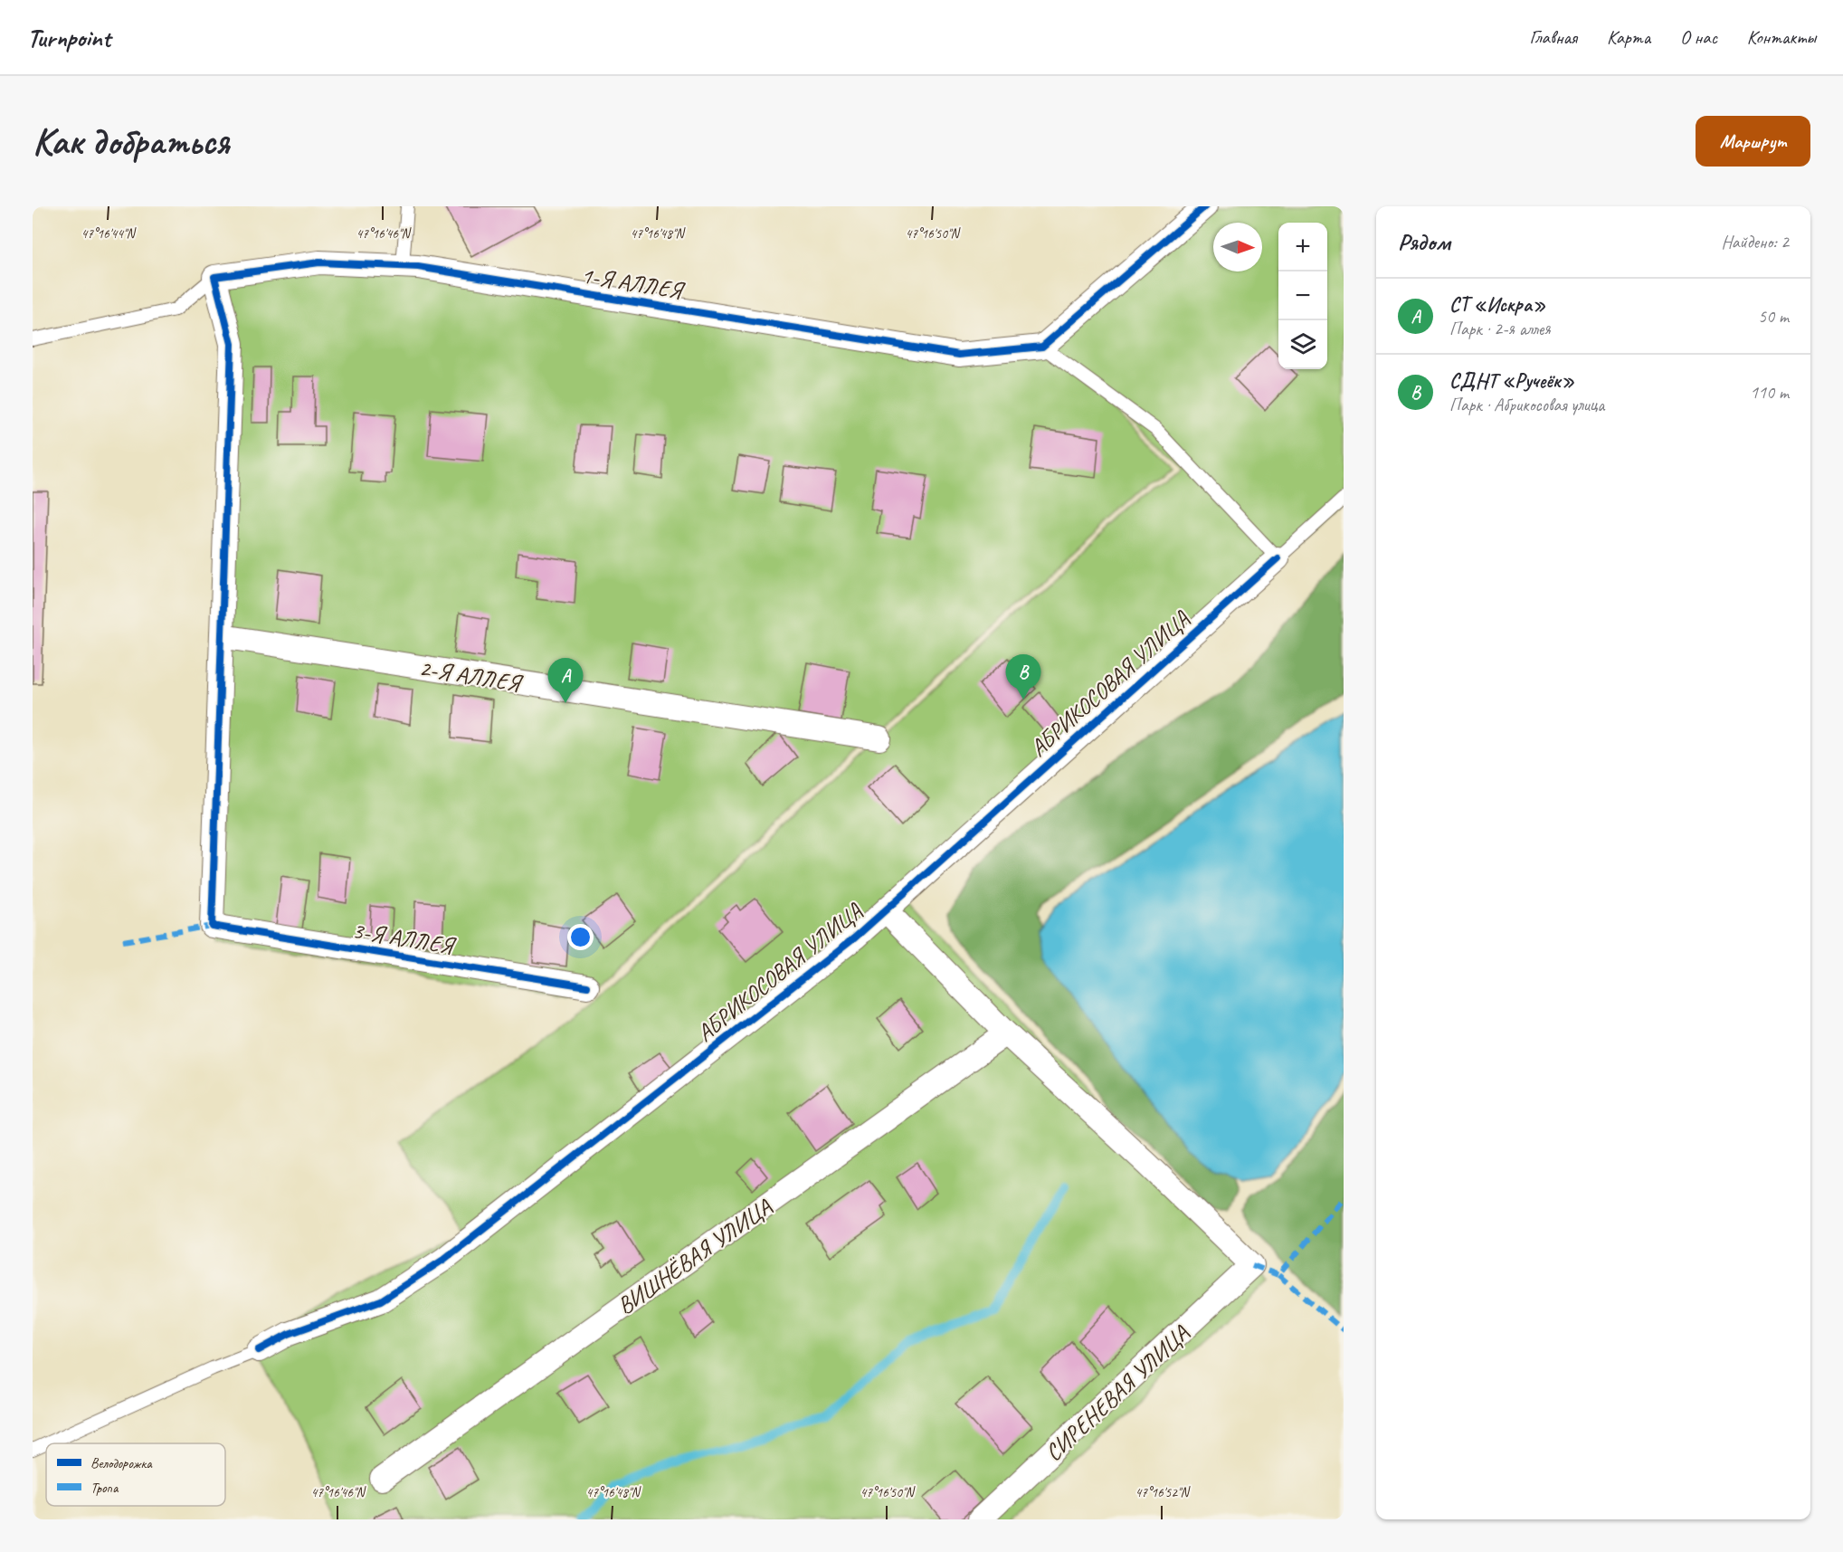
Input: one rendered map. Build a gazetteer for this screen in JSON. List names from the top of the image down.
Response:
{
  "streets": {
    "street": [
      "1-Я АЛЛЕЯ",
      "2-Я АЛЛЕЯ",
      "АБРИКОСОВАЯ УЛИЦА",
      "3-Я АЛЛЕЯ",
      "ВИШНЁВАЯ УЛИЦА",
      "СИРЕНЕВАЯ УЛИЦА"
    ]
  },
  "crossings": [
    ["2-Я АЛЛЕЯ", "3-Я АЛЛЕЯ"],
    ["ВИШНЁВАЯ УЛИЦА", "СИРЕНЕВАЯ УЛИЦА"]
  ],
  "legend": ["Велодорожка", "Тропа"],
  "north": "right",
  "page": {
    "header": "Turnpoint",
    "nav": [
      "Главная",
      "Карта",
      "О нас",
      "Контакты"
    ],
    "buttons": "Маршрут",
    "title": "Как добраться",
    "heading": ["Рядом", "Найдено: 2"],
    "map_buttons": ["+", "−"],
    "list": [
      {
        "mark": "A",
        "name": "СТ «Искра»",
        "note": "Парк · 2-я аллея",
        "value": "50 m"
      },
      {
        "mark": "B",
        "name": "СДНТ «Ручеёк»",
        "note": "Парк · Абрикосовая улица",
        "value": "110 m"
      }
    ],
    "pins": ["B", "A"]
  },
  "coordinates": [
    "47°16'44\"N",
    "47°16'46\"N",
    "47°16'48\"N",
    "47°16'50\"N",
    "47°16'52\"N"
  ]
}
